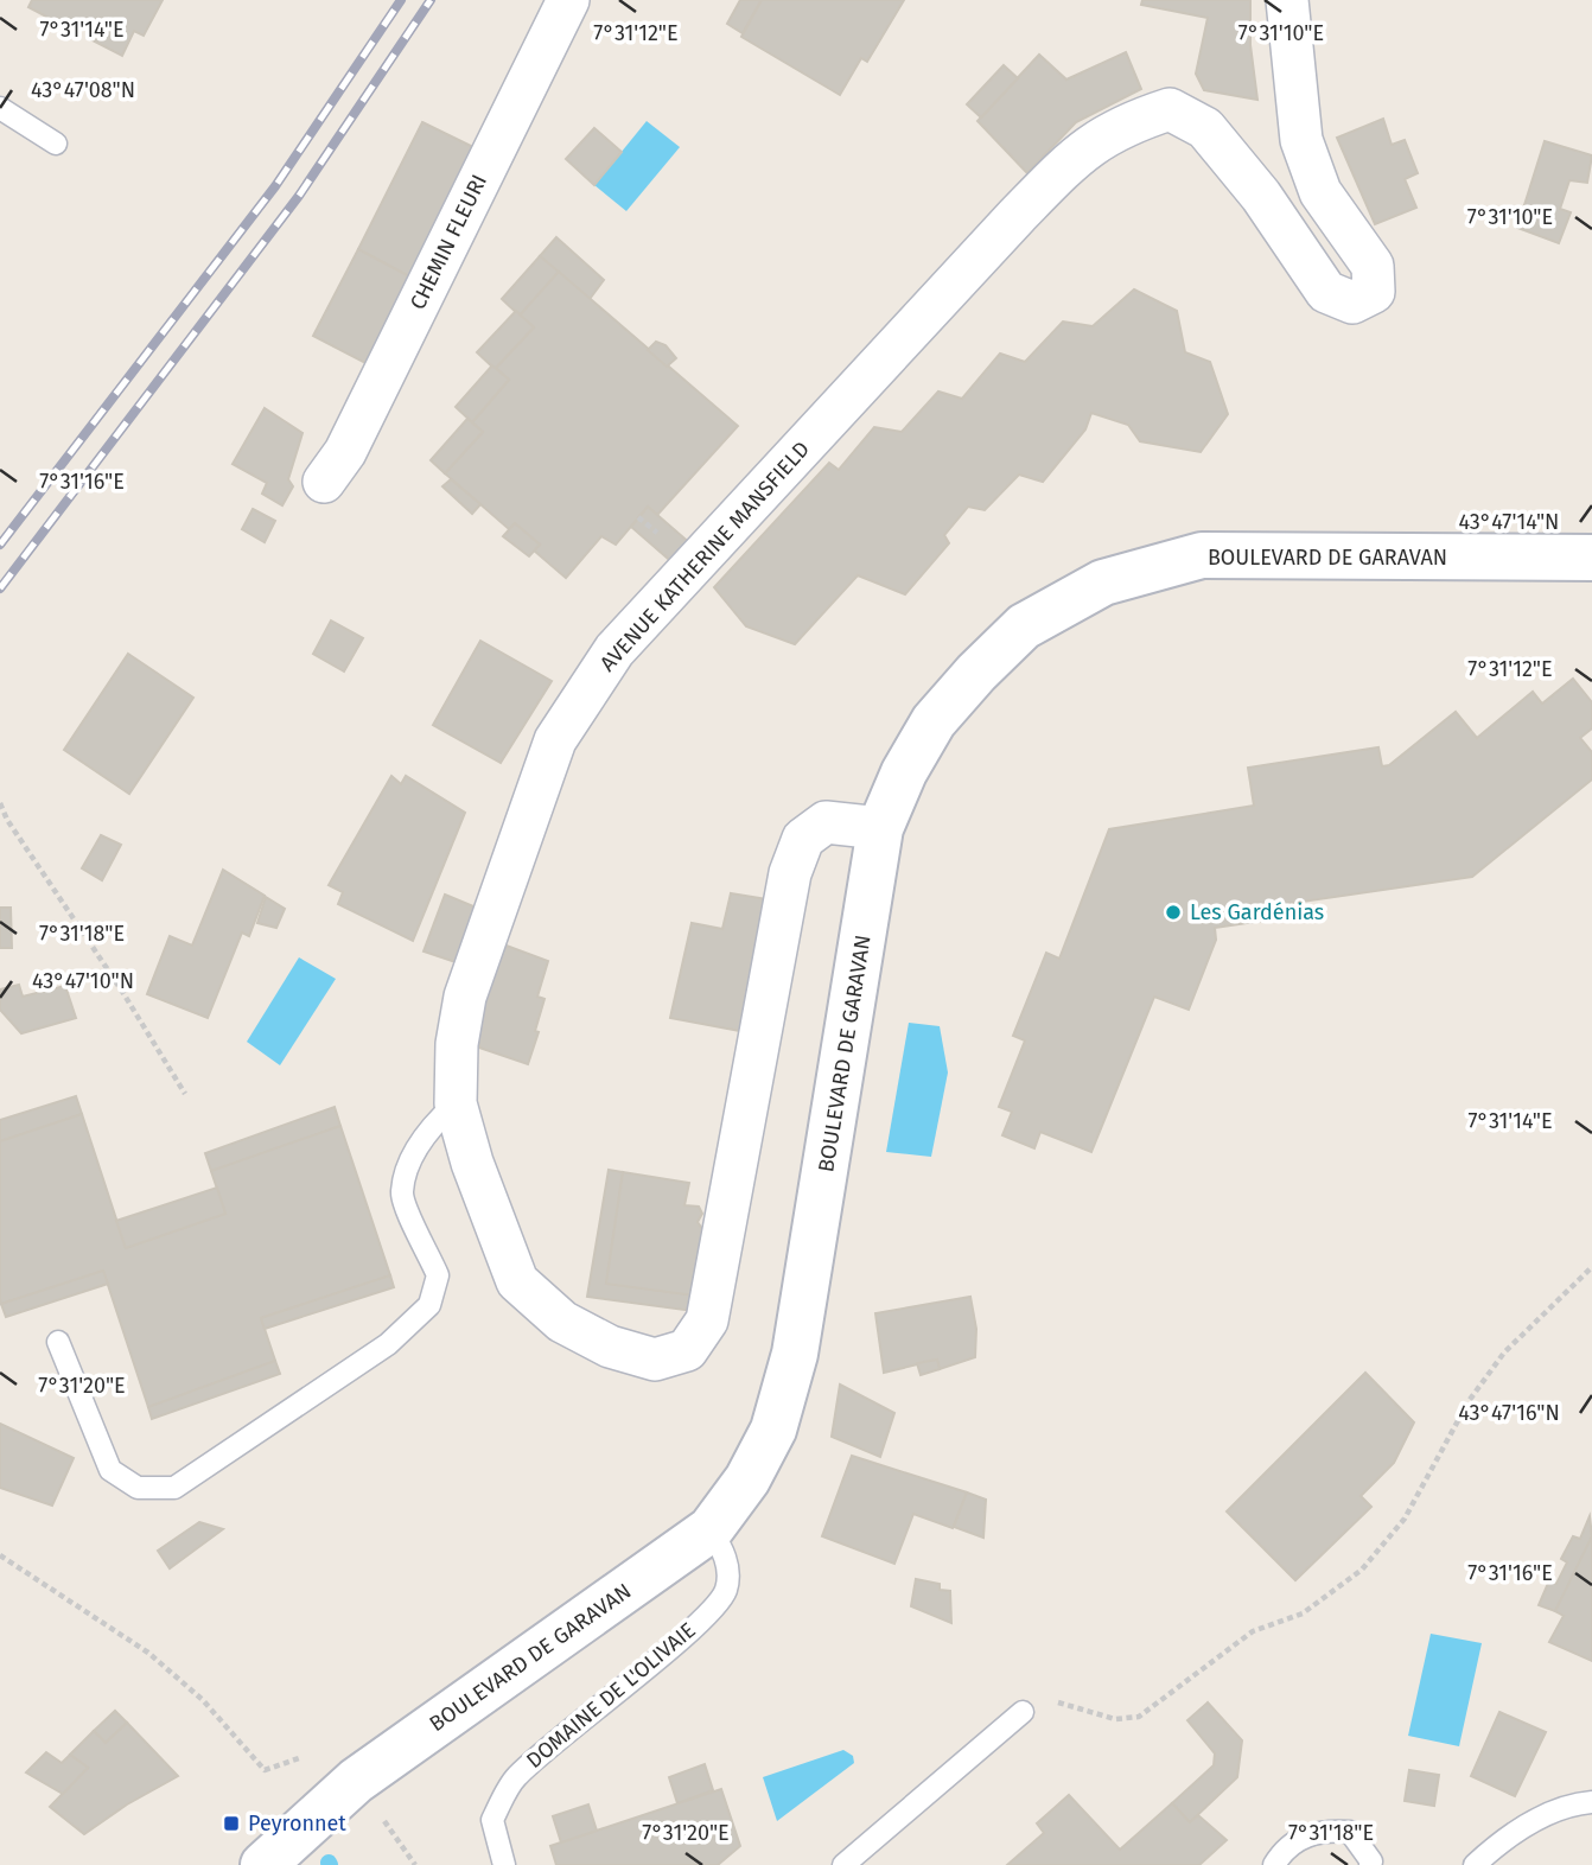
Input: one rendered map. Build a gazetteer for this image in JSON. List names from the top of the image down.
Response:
{
  "streets": {
    "street": ["CHEMIN FLEURI", "AVENUE KATHERINE MANSFIELD", "BOULEVARD DE GARAVAN"],
    "lane": ["DOMAINE DE L'OLIVAIE"]
  },
  "crossings": [
    ["AVENUE KATHERINE MANSFIELD", "BOULEVARD DE GARAVAN"],
    ["BOULEVARD DE GARAVAN", "DOMAINE DE L'OLIVAIE"]
  ],
  "places": {
    "other": ["Les Gardénias"],
    "transit": ["Peyronnet"]
  },
  "coordinates": [
    "7°31'14\"E",
    "7°31'12\"E",
    "7°31'10\"E",
    "43°47'08\"N",
    "7°31'16\"E",
    "43°47'14\"N",
    "7°31'18\"E",
    "43°47'10\"N",
    "7°31'20\"E",
    "43°47'16\"N"
  ]
}
